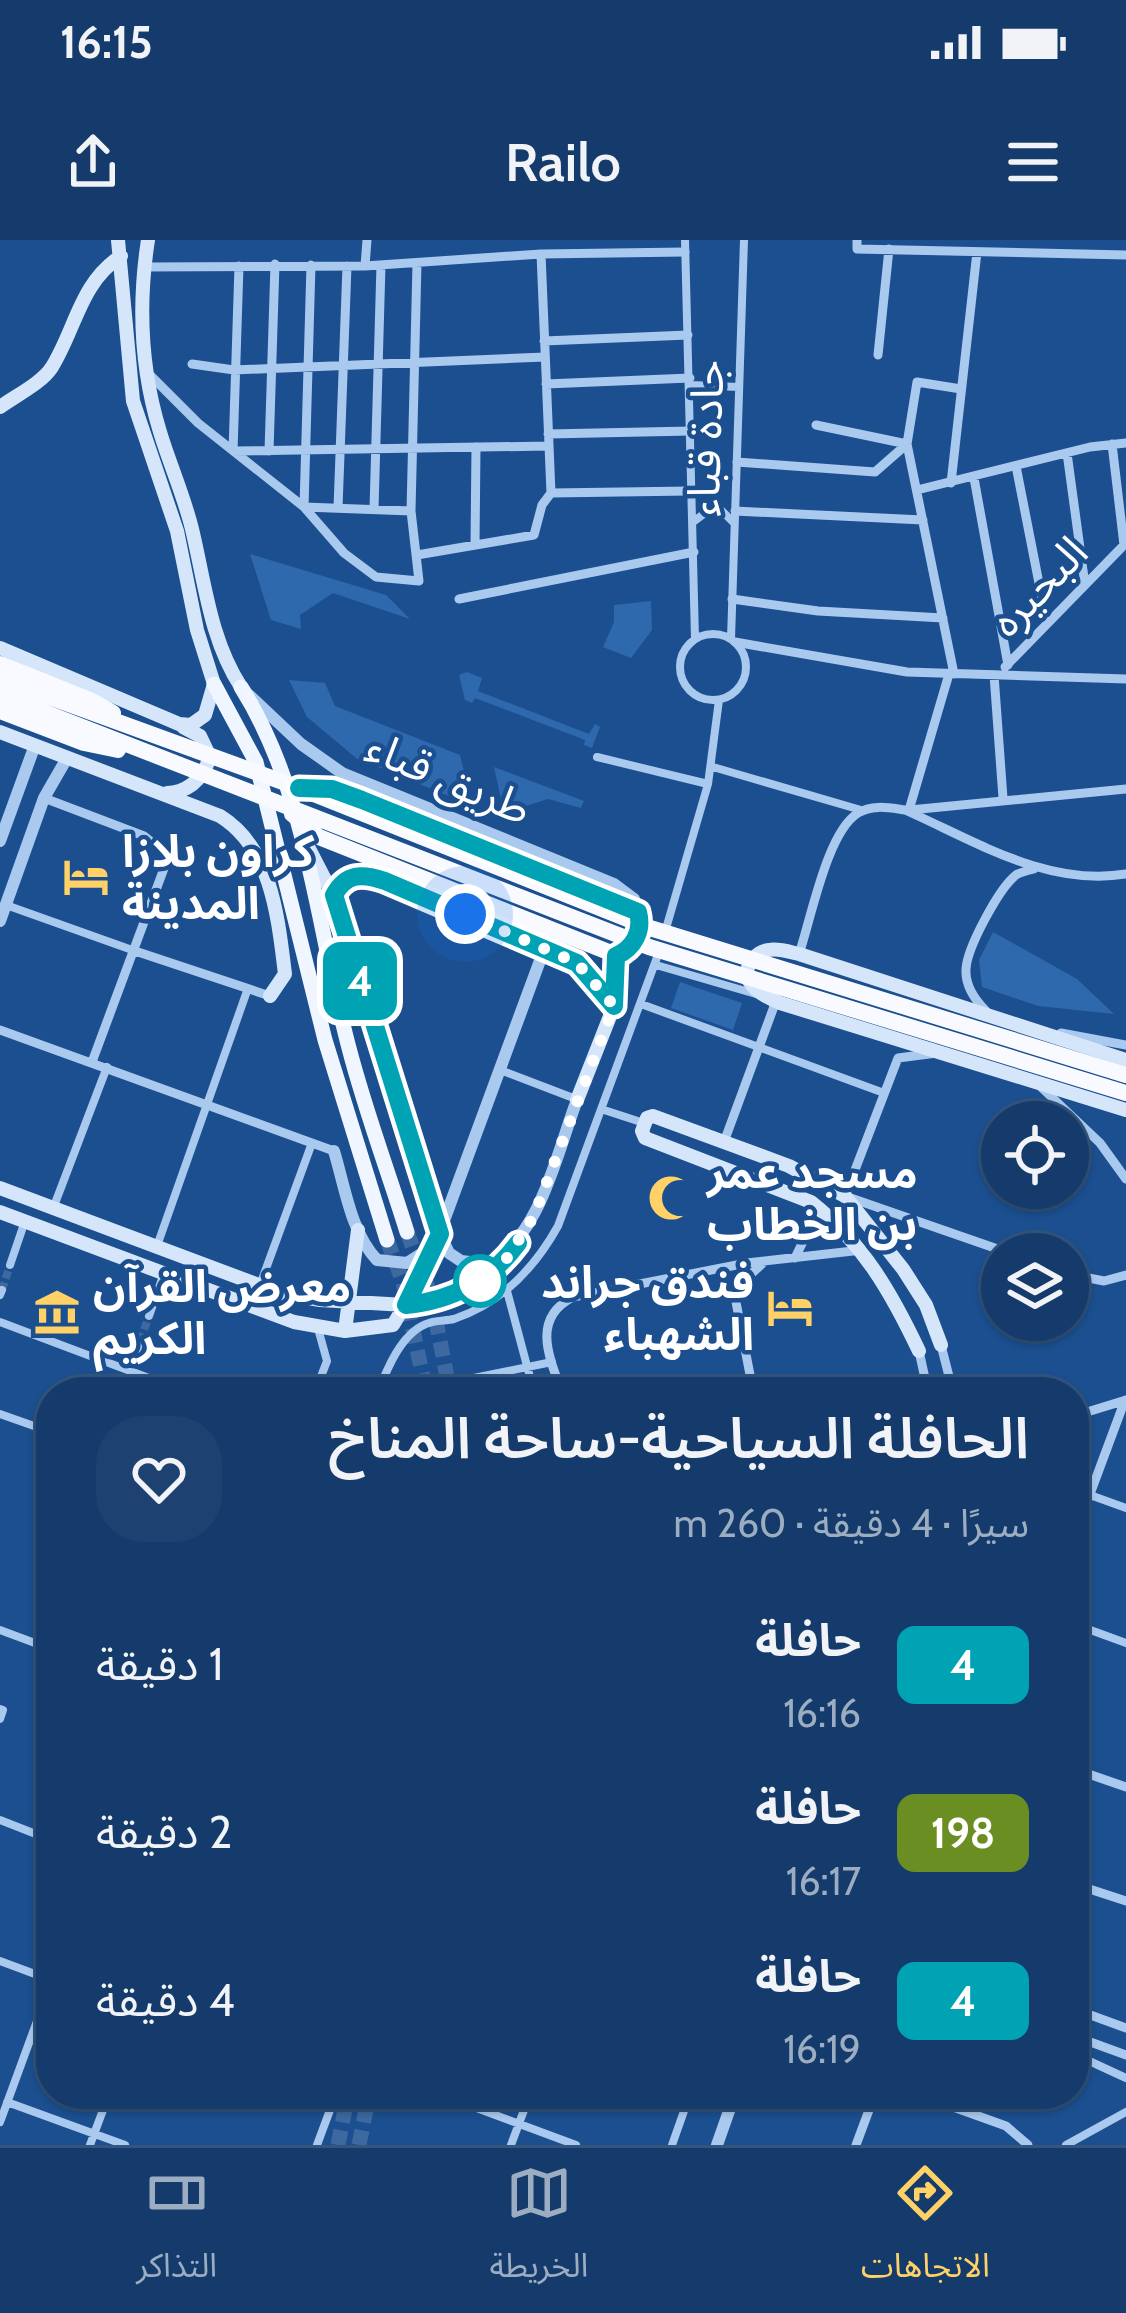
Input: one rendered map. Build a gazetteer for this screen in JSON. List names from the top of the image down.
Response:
{
  "streets": {
    "street": ["جادة قباء", "البحيره", "طريق قباء"]
  },
  "places": {
    "hotel": ["كراون بلازا المدينة", "فندق جراند الشهباء"],
    "mosque": ["مسجد عمر بن الخطاب"],
    "museum": ["معرض القرآن الكريم"]
  },
  "lines": ["bus line 4"],
  "page": {
    "status": "16:15",
    "header": "Railo",
    "on_map": "4",
    "heading": ["الحافلة السياحية-ساحة المناخ", "سيرًا · 4 دقيقة · 260 m"],
    "list": [
      {
        "mark": "4",
        "name": "حافلة",
        "note": "16:16",
        "value": "1 دقيقة"
      },
      {
        "mark": "198",
        "name": "حافلة",
        "note": "16:17",
        "value": "2 دقيقة"
      },
      {
        "mark": "4",
        "name": "حافلة",
        "note": "16:19",
        "value": "4 دقيقة"
      }
    ],
    "tabs": ["الاتجاهات", "الخريطة", "التذاكر"]
  }
}
